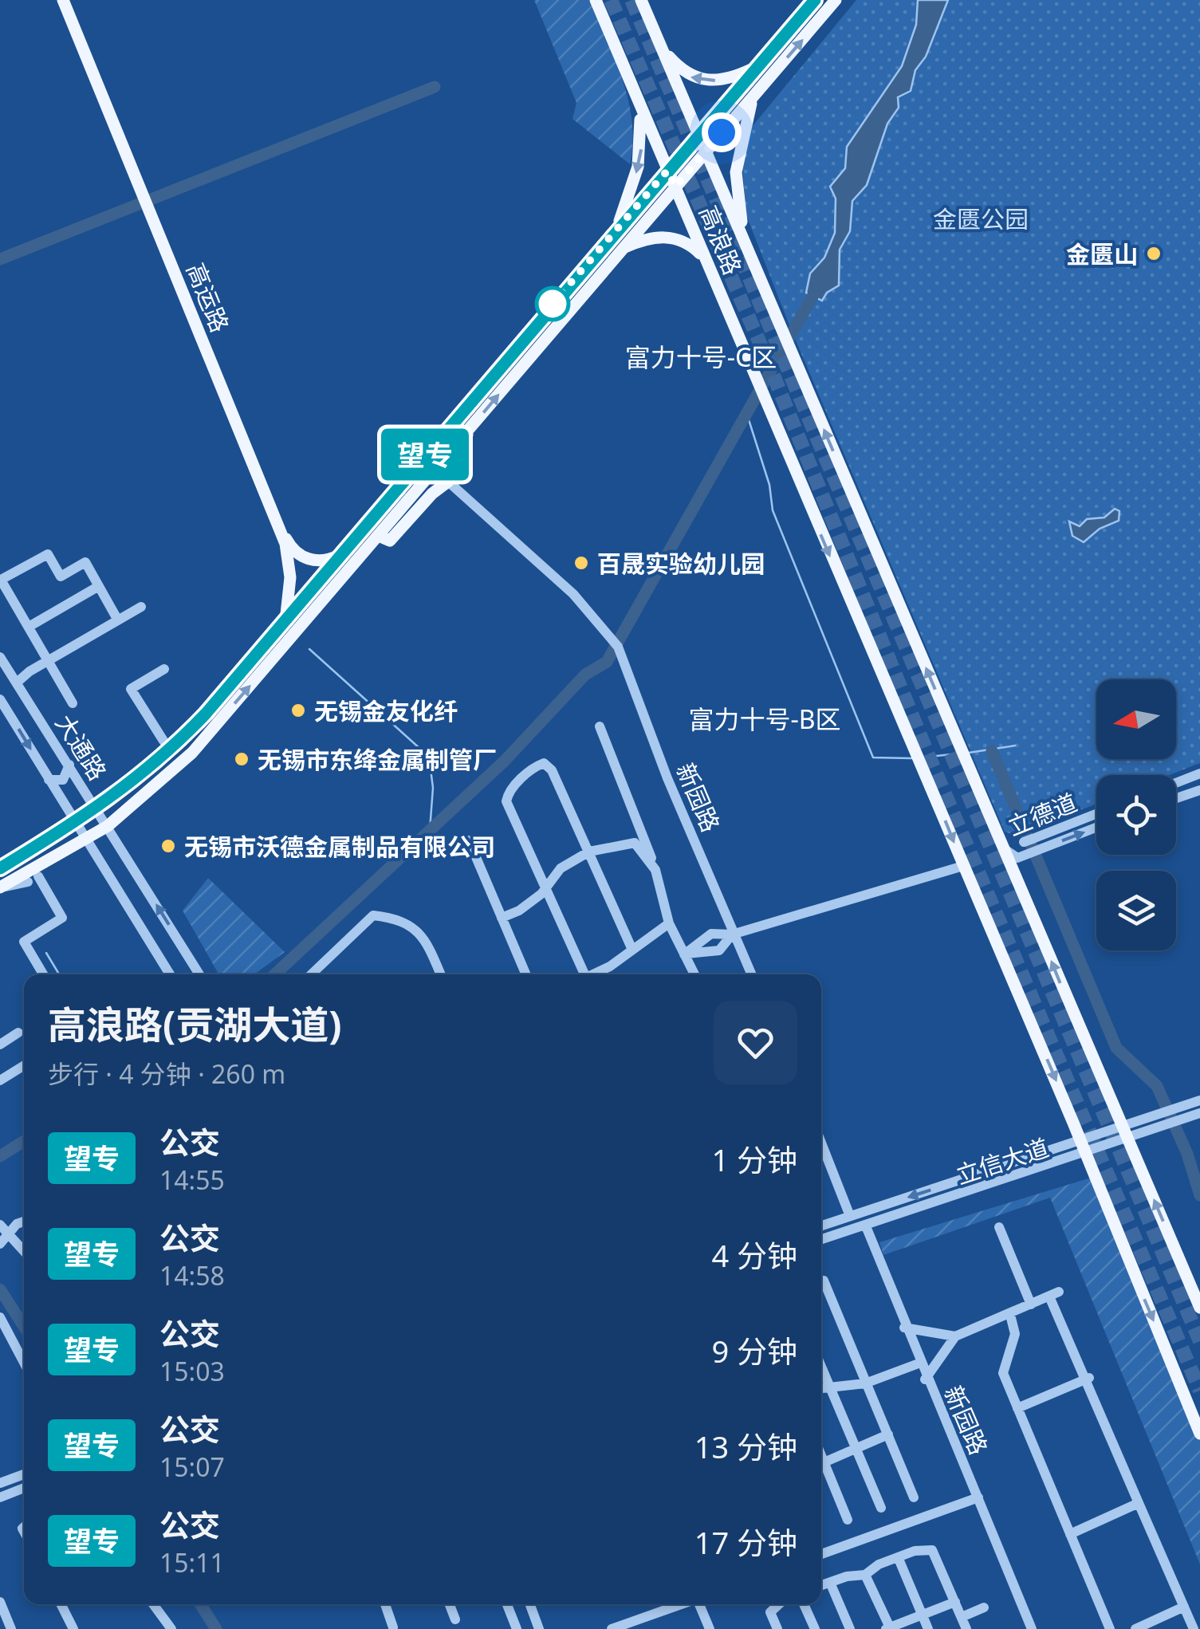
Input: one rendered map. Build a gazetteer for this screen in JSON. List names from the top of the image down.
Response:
{
  "streets": {
    "main road": ["高浪路", "高运路"],
    "street": [
      "大通路",
      "新园路",
      "立德道",
      "立信大道"
    ]
  },
  "crossings": [
    ["高浪路", "立信大道"],
    ["新园路", "立信大道"]
  ],
  "districts": ["富力十号-C区", "富力十号-B区"],
  "parks": ["金匮公园"],
  "places": [
    "金匮山",
    "百晟实验幼儿园",
    "无锡金友化纤",
    "无锡市东绛金属制管厂",
    "无锡市沃德金属制品有限公司"
  ],
  "lines": ["bus line 望专"],
  "north": "left",
  "page": {
    "on_map": "望专",
    "heading": ["高浪路(贡湖大道)", "步行 · 4 分钟 · 260 m"],
    "list": [
      {
        "mark": "望专",
        "name": "公交",
        "note": "14:55",
        "value": "1 分钟"
      },
      {
        "mark": "望专",
        "name": "公交",
        "note": "14:58",
        "value": "4 分钟"
      },
      {
        "mark": "望专",
        "name": "公交",
        "note": "15:03",
        "value": "9 分钟"
      },
      {
        "mark": "望专",
        "name": "公交",
        "note": "15:07",
        "value": "13 分钟"
      },
      {
        "mark": "望专",
        "name": "公交",
        "note": "15:11",
        "value": "17 分钟"
      }
    ]
  }
}
